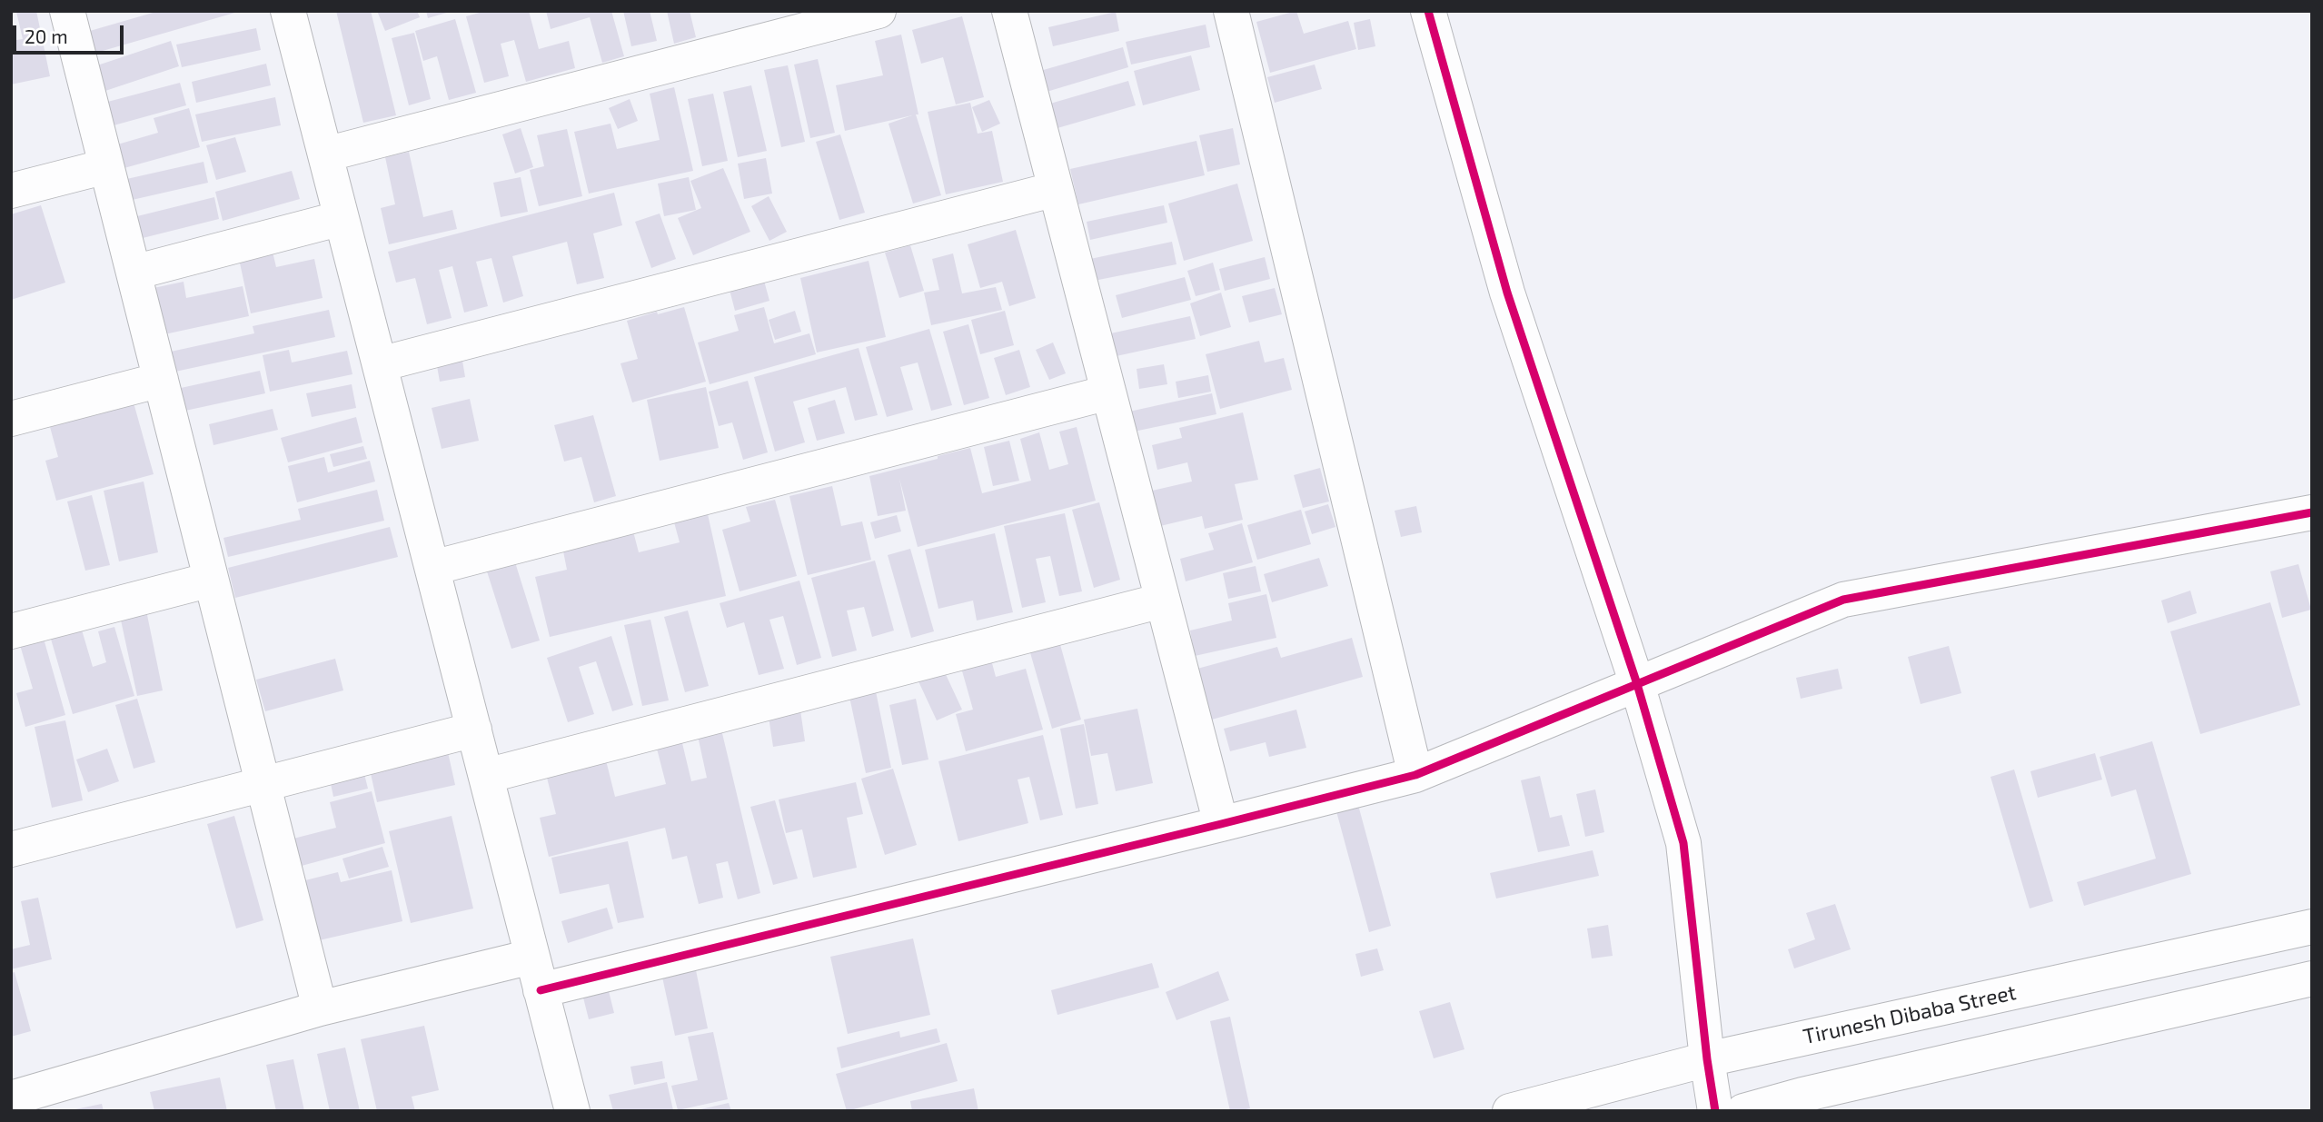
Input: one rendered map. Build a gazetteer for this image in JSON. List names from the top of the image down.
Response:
{
  "streets": {
    "street": ["Tirunesh Dibaba Street"]
  },
  "scale_bar": "20 m"
}
